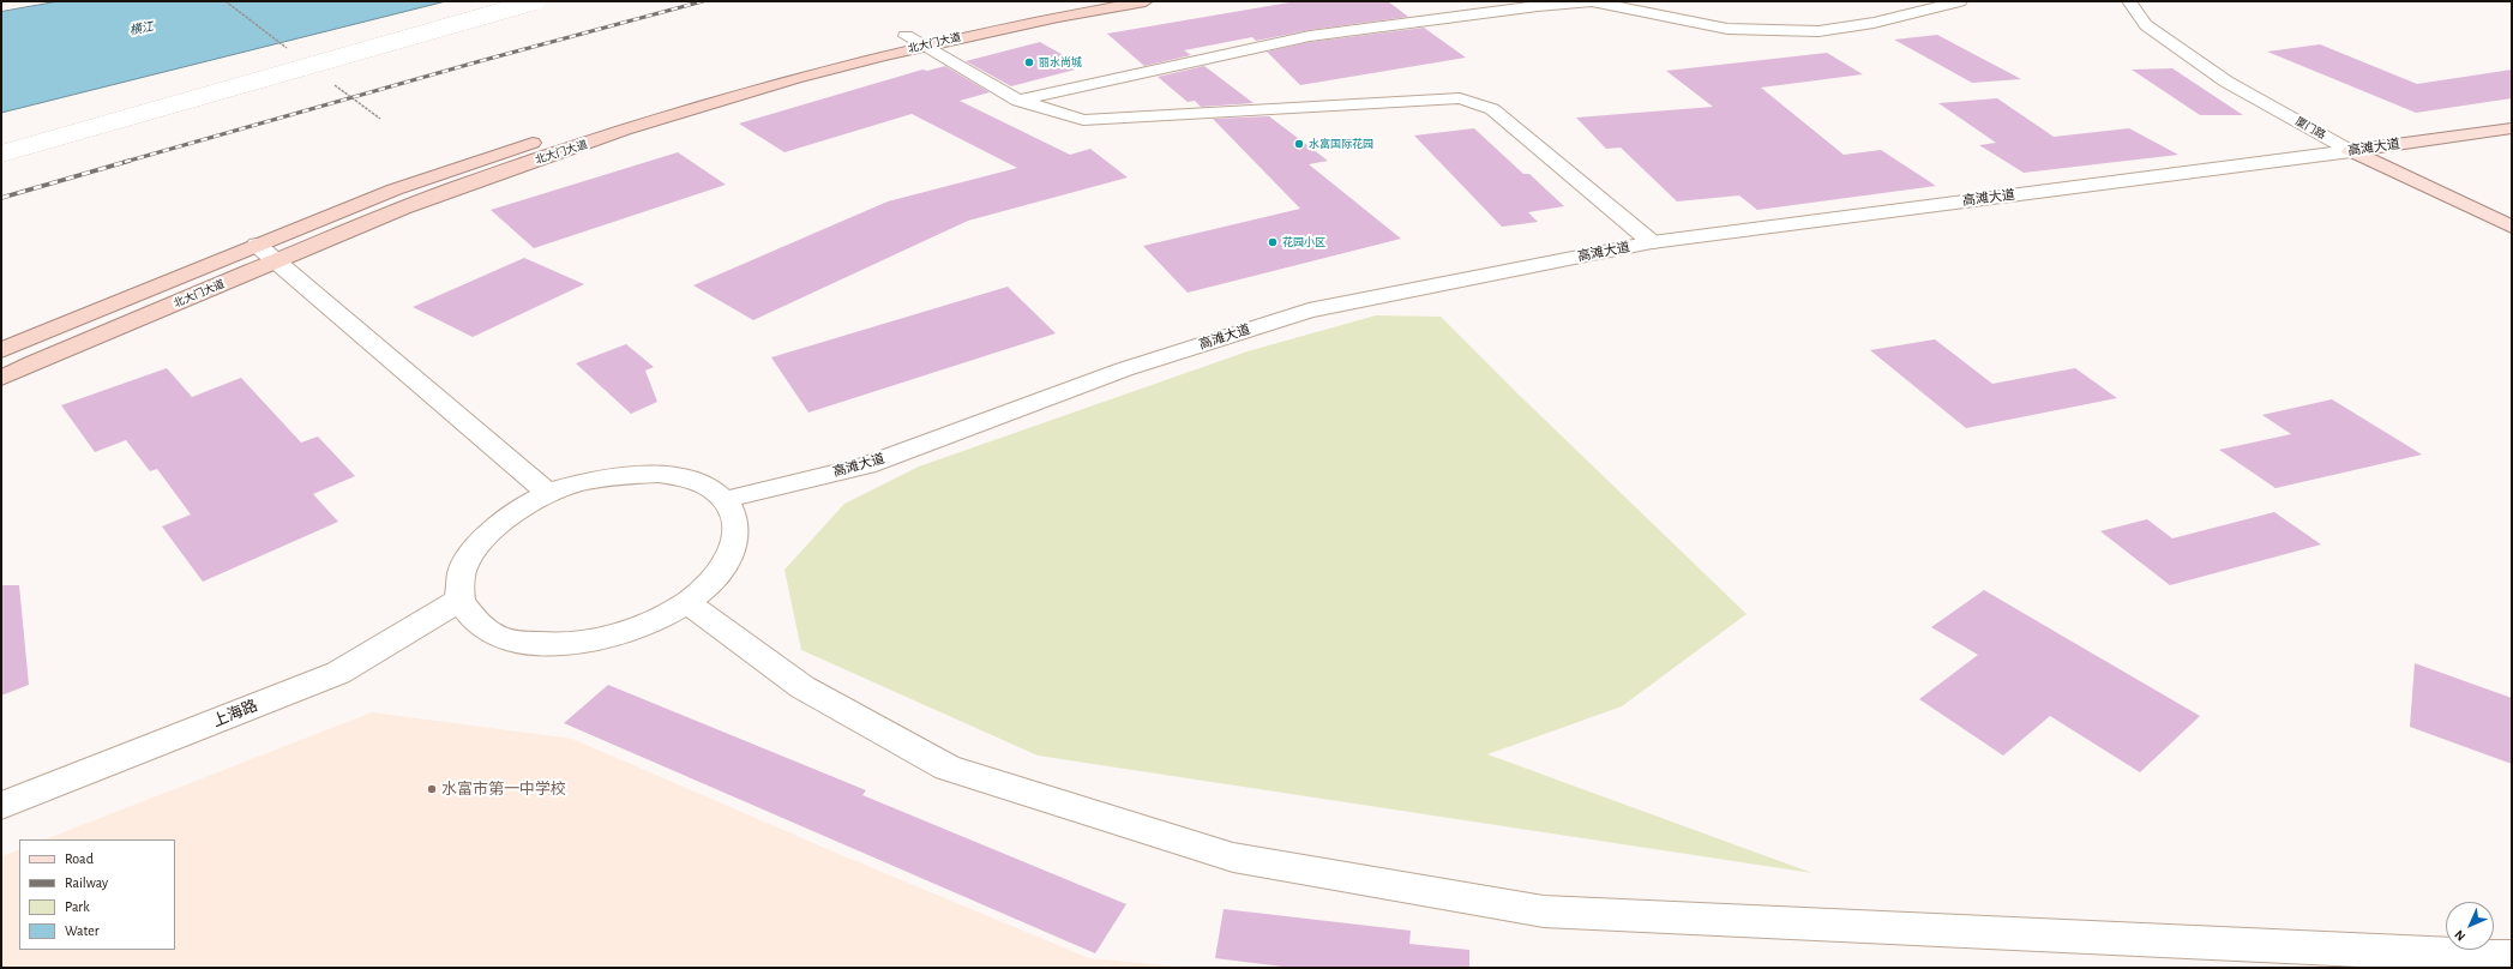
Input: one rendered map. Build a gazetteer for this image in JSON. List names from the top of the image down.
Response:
{
  "streets": {
    "highway": ["北大门大道"],
    "main road": ["厦门路", "高滩大道", "上海路"]
  },
  "crossings": [
    ["厦门路", "高滩大道"]
  ],
  "water": ["横江"],
  "places": [
    "丽水尚城",
    "水富国际花园",
    "花园小区",
    "水富市第一中学校"
  ],
  "legend": [
    "Road",
    "Railway",
    "Park",
    "Water"
  ],
  "north": "bottom left"
}
